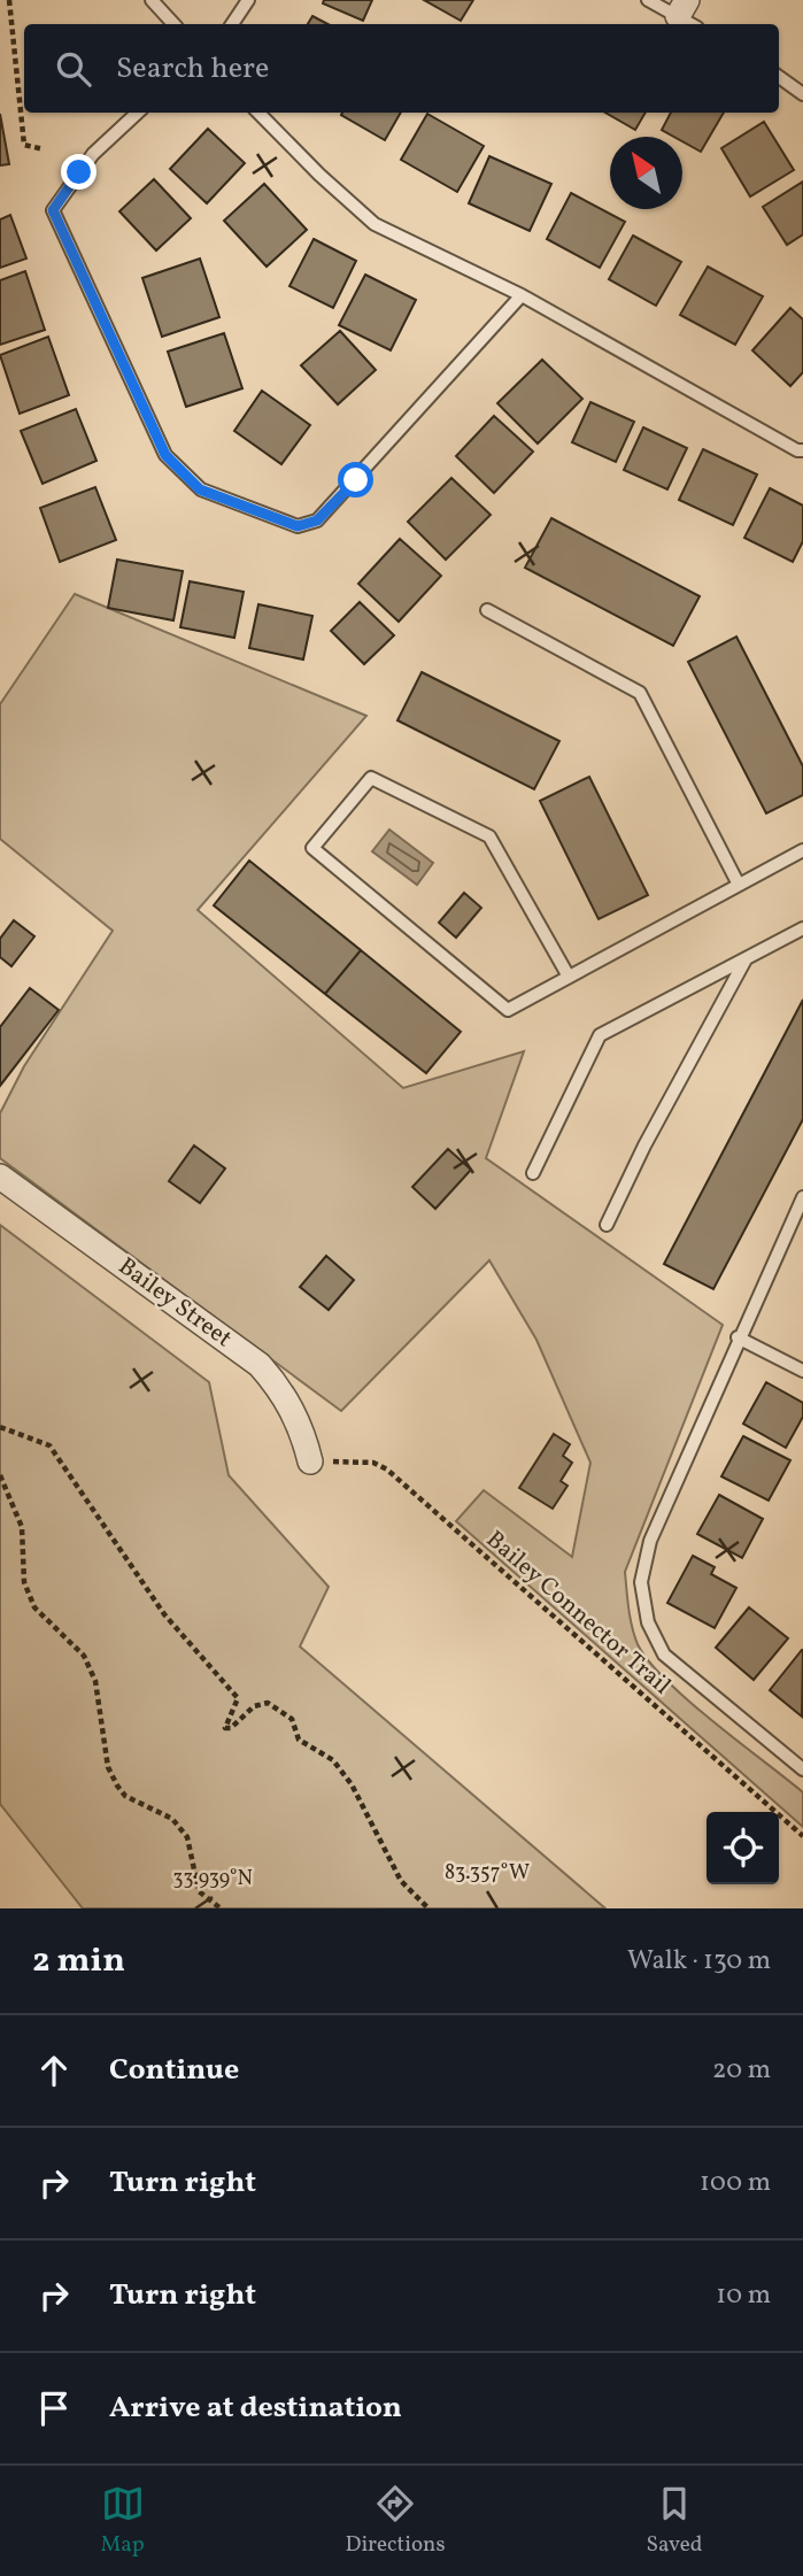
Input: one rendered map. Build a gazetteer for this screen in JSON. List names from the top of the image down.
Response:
{
  "streets": {
    "street": ["Bailey Street"],
    "path": ["Bailey Connector Trail"]
  },
  "crossings": [
    ["Bailey Street", "Bailey Connector Trail"]
  ],
  "north": "top left",
  "page": {
    "search": "Search here",
    "heading": ["2 min", "Walk · 130 m"],
    "list": [
      ["Continue", "20 m"],
      ["Turn right", "100 m"],
      ["Turn right", "10 m"],
      "Arrive at destination"
    ],
    "nav": ["Map", "Directions", "Saved"]
  },
  "coordinates": ["83.357°W", "33.939°N"]
}
